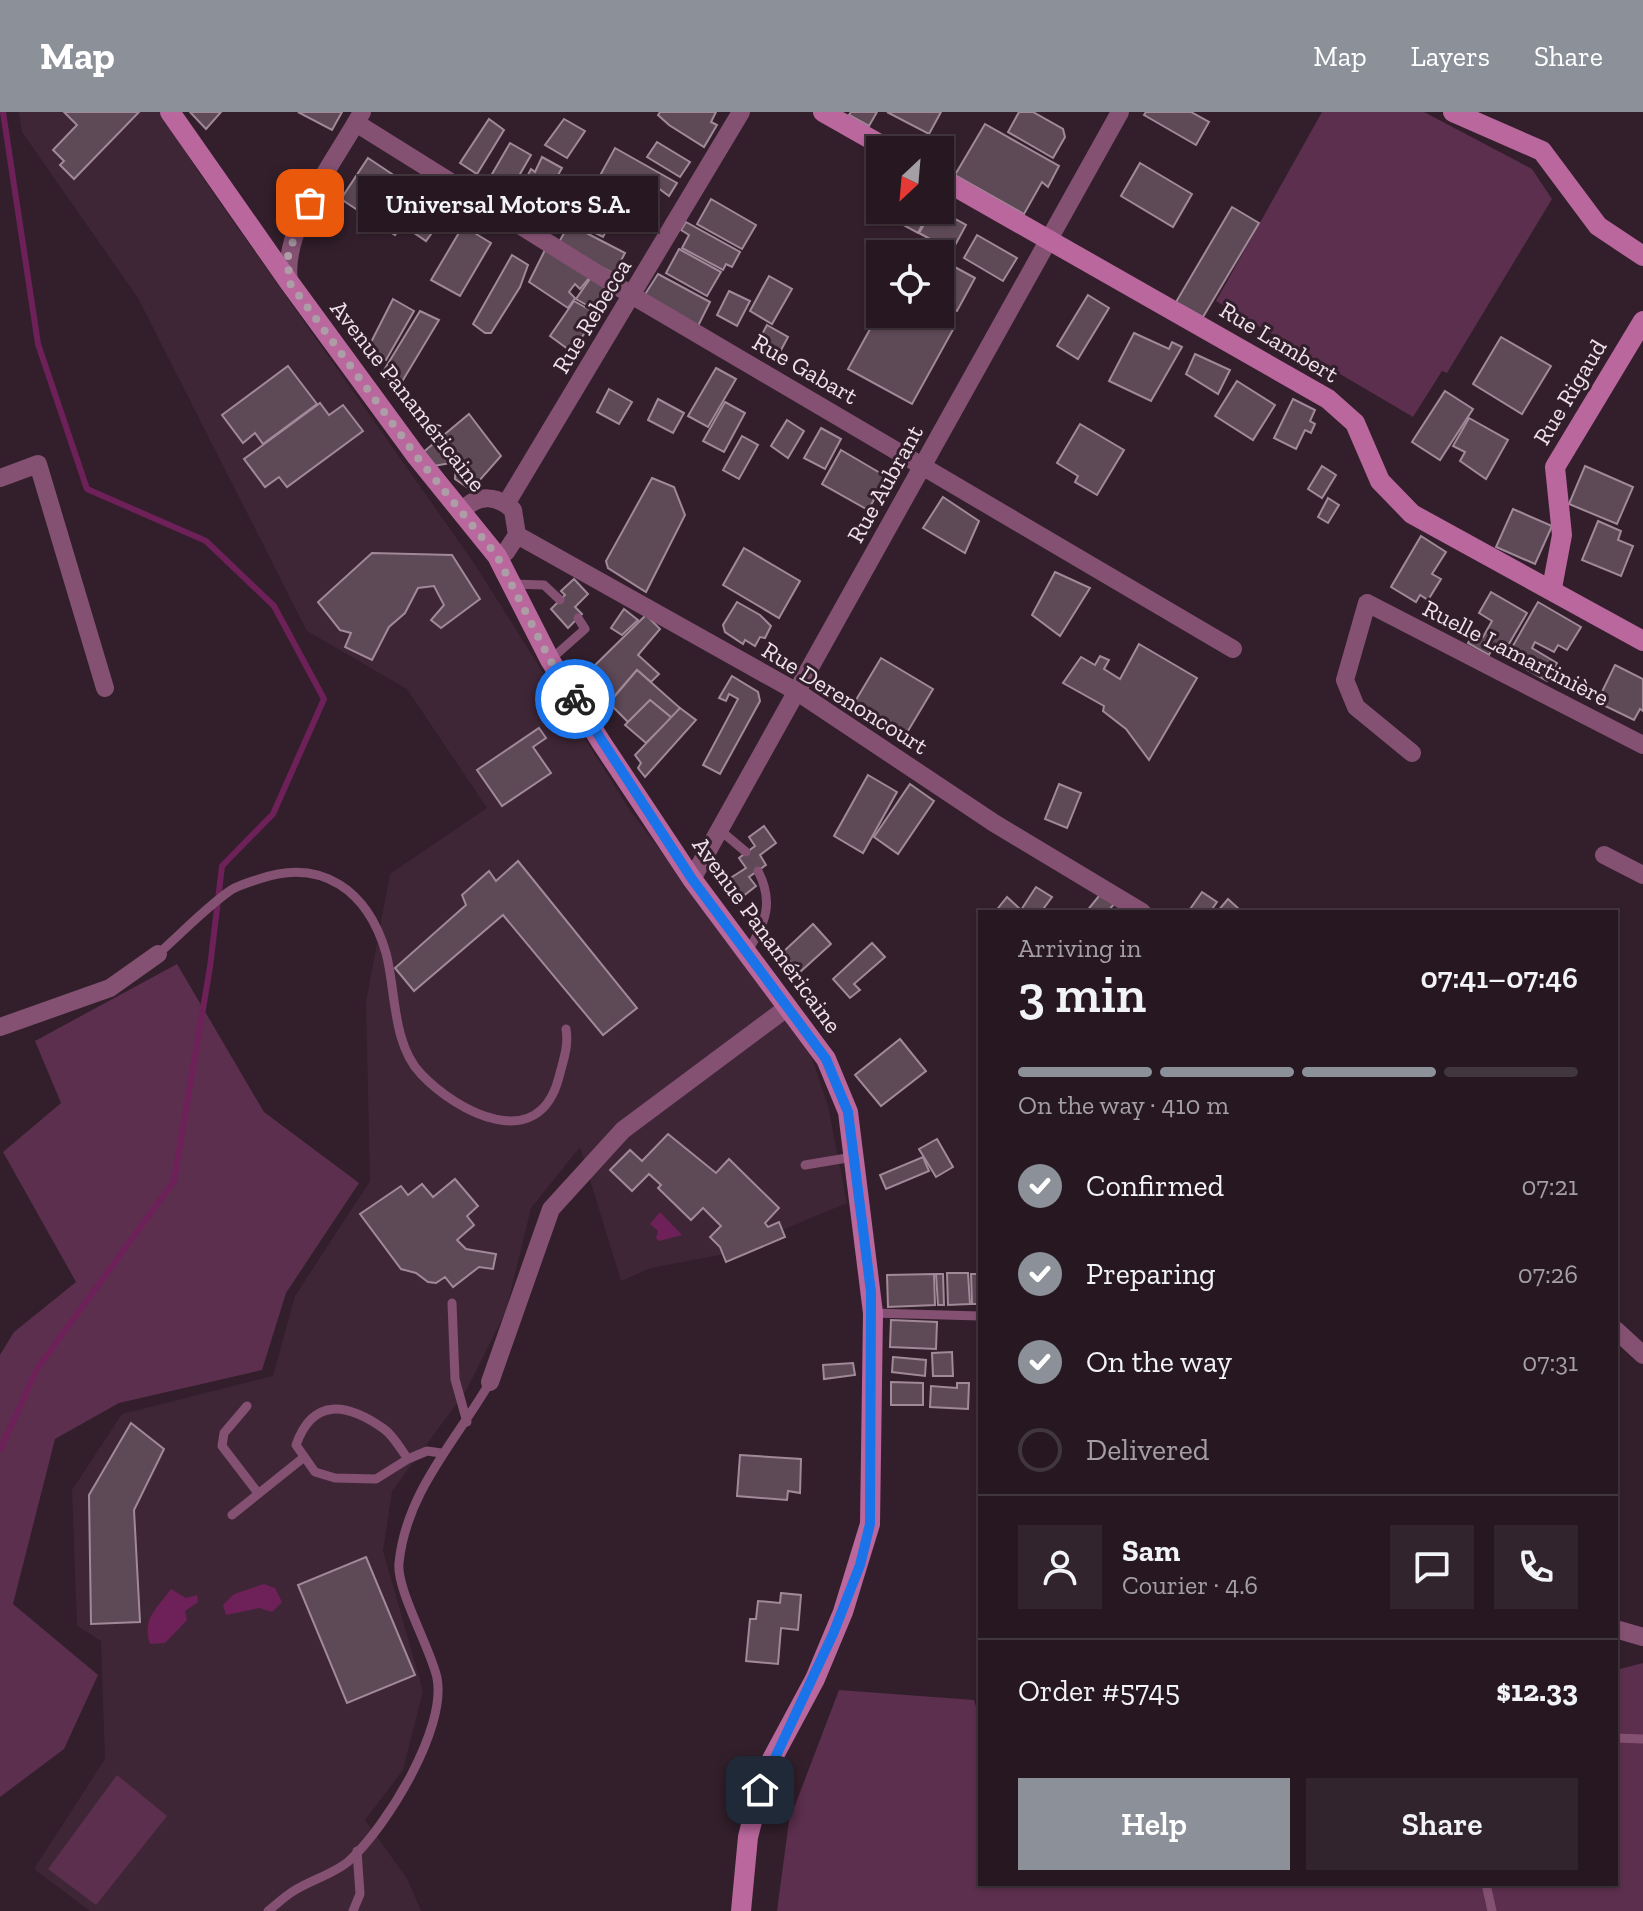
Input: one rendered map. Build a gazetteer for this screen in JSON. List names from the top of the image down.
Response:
{
  "streets": {
    "main road": ["Rue Lambert", "Rue Rigaud", "Avenue Panaméricaine"],
    "street": [
      "Rue Rebecca",
      "Rue Gabart",
      "Rue Aubrant",
      "Ruelle Lamartinière",
      "Rue Derenoncourt"
    ]
  },
  "crossings": [
    ["Rue Rebecca", "Rue Gabart"],
    ["Rue Lambert", "Rue Rigaud"],
    ["Rue Lambert", "Rue Aubrant"],
    ["Rue Gabart", "Rue Aubrant"],
    ["Avenue Panaméricaine", "Rue Aubrant"],
    ["Rue Aubrant", "Rue Derenoncourt"]
  ],
  "places": ["Universal Motors S.A."],
  "north": "bottom left",
  "page": {
    "header": "Map",
    "nav": ["Map", "Layers", "Share"],
    "bubble": "Universal Motors S.A.",
    "heading": ["3 min", "Arriving in", "07:41–07:46"],
    "panel": [
      "Sam",
      "Courier · 4.6",
      "Order #5745",
      "$12.33"
    ],
    "bar": "On the way · 410 m",
    "list": [
      ["Confirmed", "07:21"],
      ["Preparing", "07:26"],
      ["On the way", "07:31"],
      "Delivered"
    ],
    "buttons": ["Help", "Share"]
  }
}
